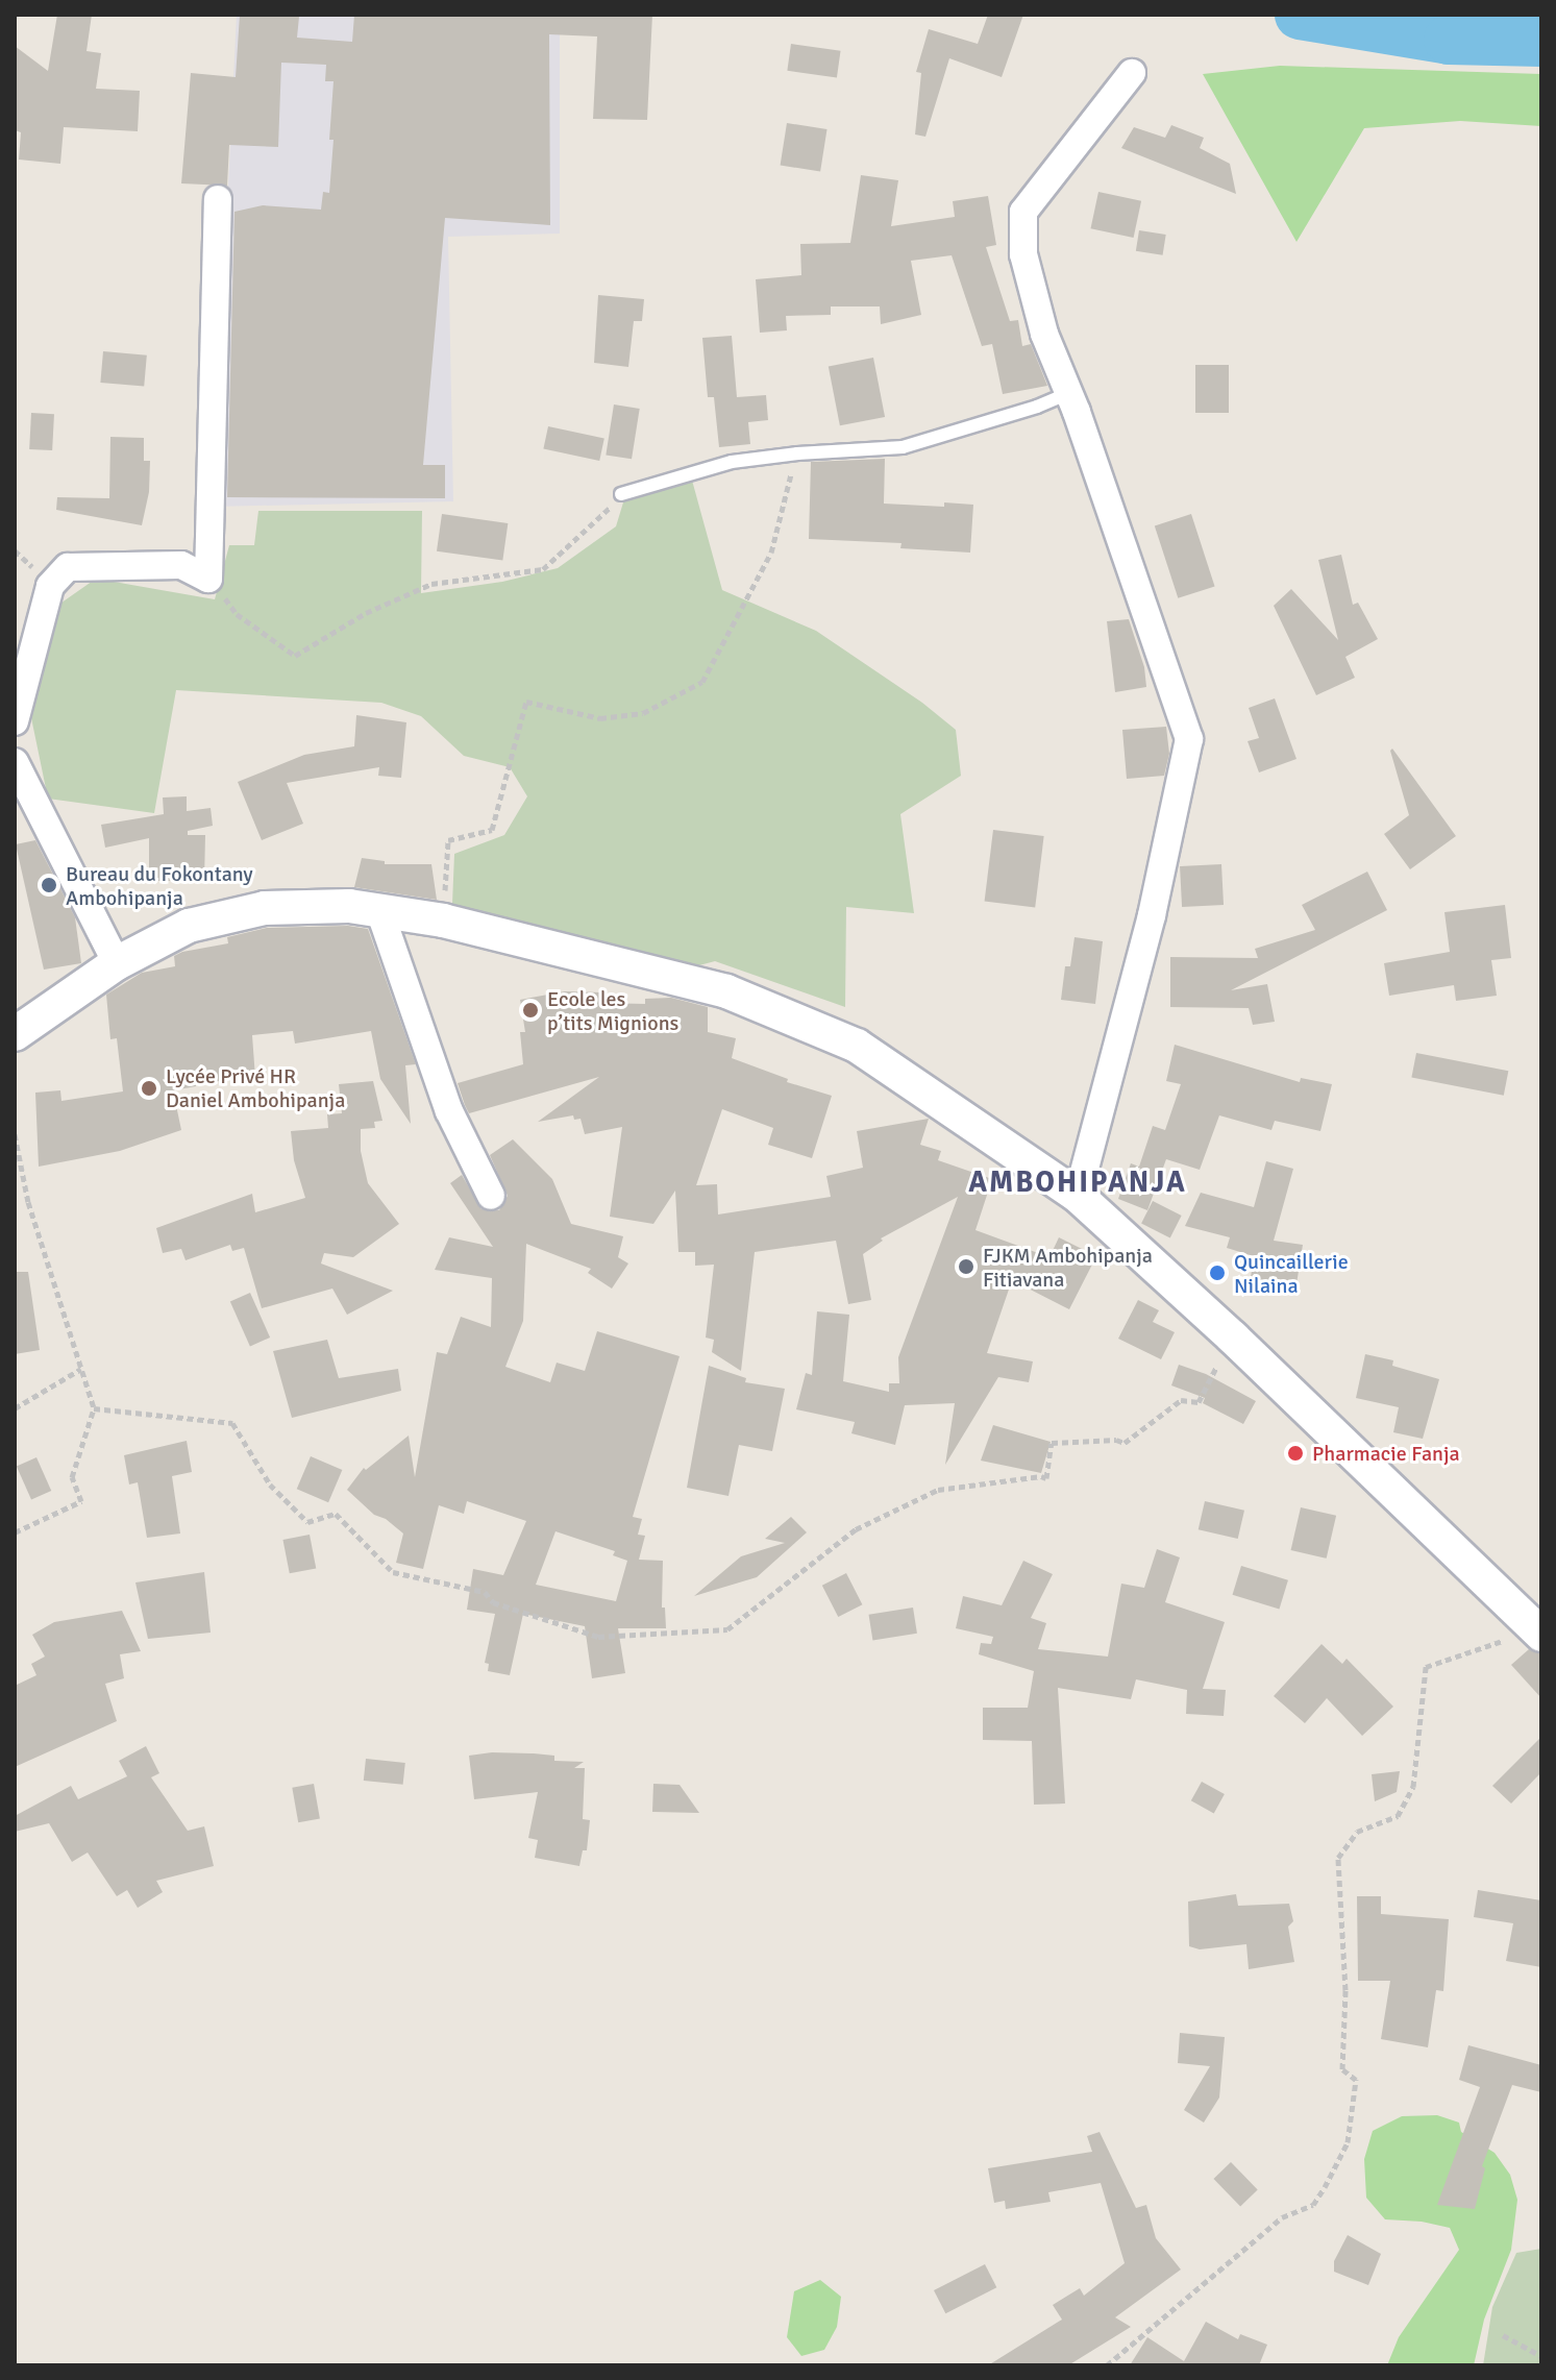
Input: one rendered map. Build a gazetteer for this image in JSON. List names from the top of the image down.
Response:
{
  "districts": ["AMBOHIPANJA"],
  "places": [
    "Bureau du Fokontany Ambohipanja",
    "Ecole les p’tits Mignions",
    "Lycée Privé HR Daniel Ambohipanja",
    "FJKM Ambohipanja Fitiavana",
    "Quincaillerie Nilaina",
    "Pharmacie Fanja"
  ]
}
